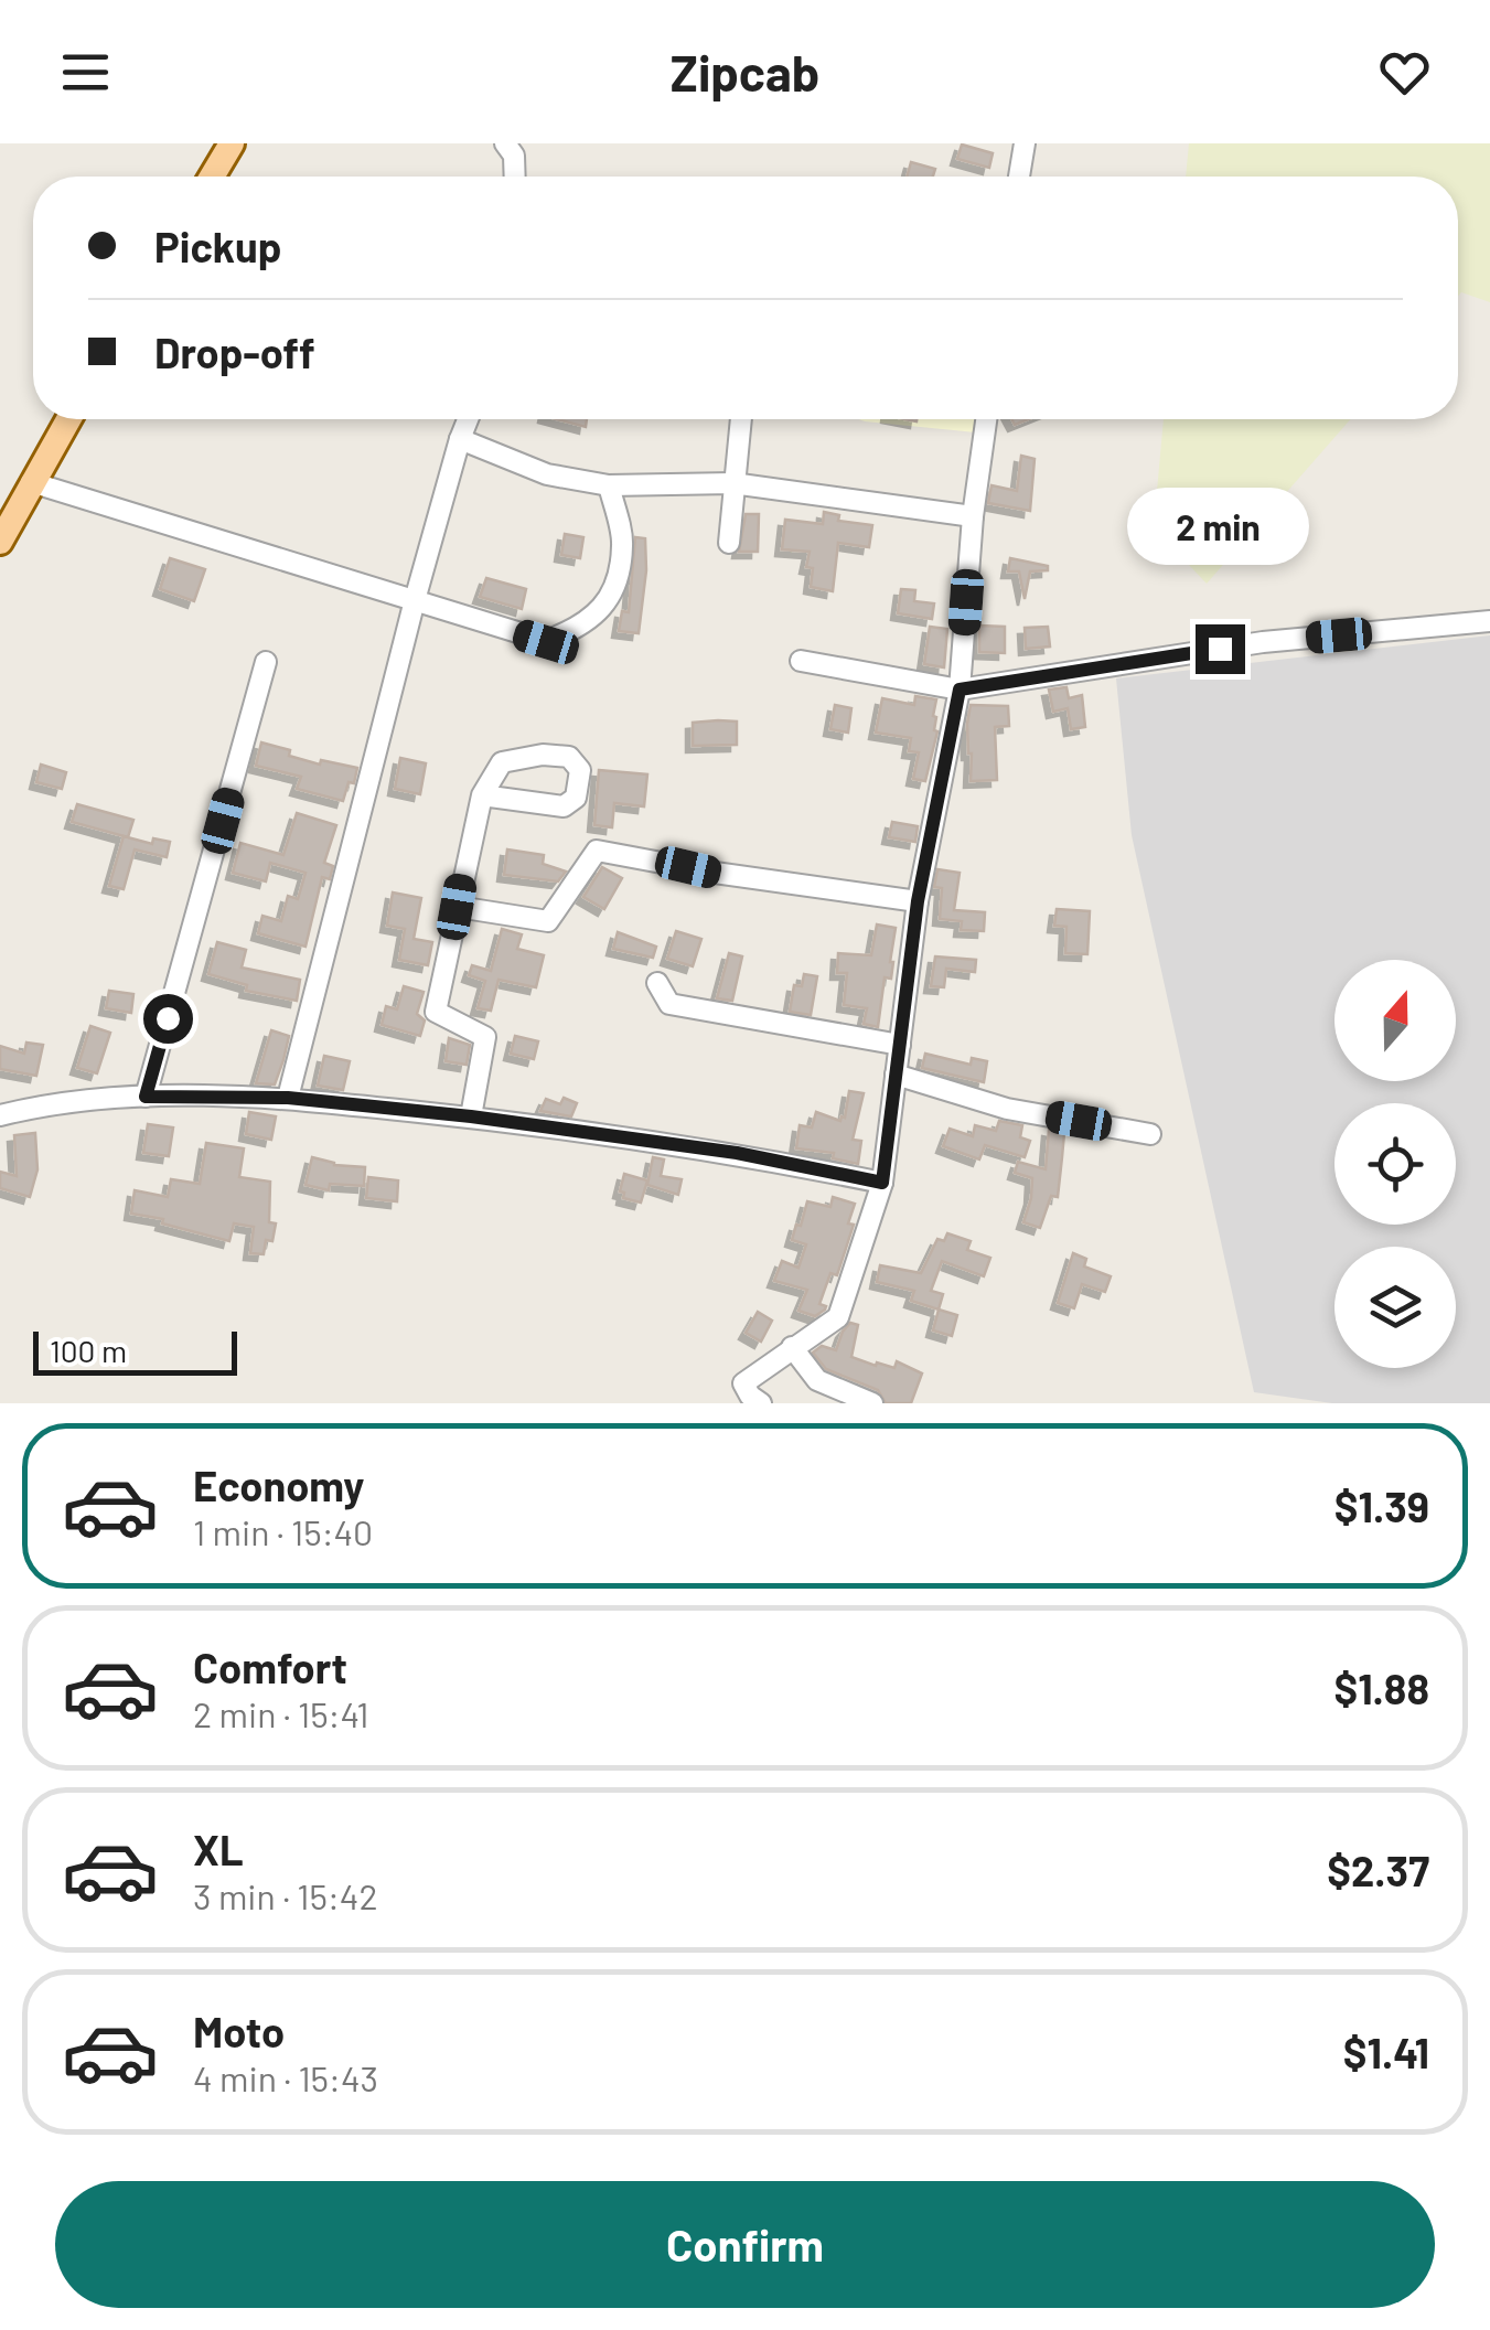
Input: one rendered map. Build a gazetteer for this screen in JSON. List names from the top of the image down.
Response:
{
  "scale_bar": "100 m",
  "north": "top",
  "page": {
    "header": "Zipcab",
    "banner": ["Pickup", "Drop-off"],
    "bubble": "2 min",
    "scale": "100 m",
    "list": [
      {
        "name": "Economy",
        "note": "1 min · 15:40",
        "value": "$1.39"
      },
      {
        "name": "Comfort",
        "note": "2 min · 15:41",
        "value": "$1.88"
      },
      {
        "name": "XL",
        "note": "3 min · 15:42",
        "value": "$2.37"
      },
      {
        "name": "Moto",
        "note": "4 min · 15:43",
        "value": "$1.41"
      }
    ],
    "buttons": "Confirm"
  }
}
